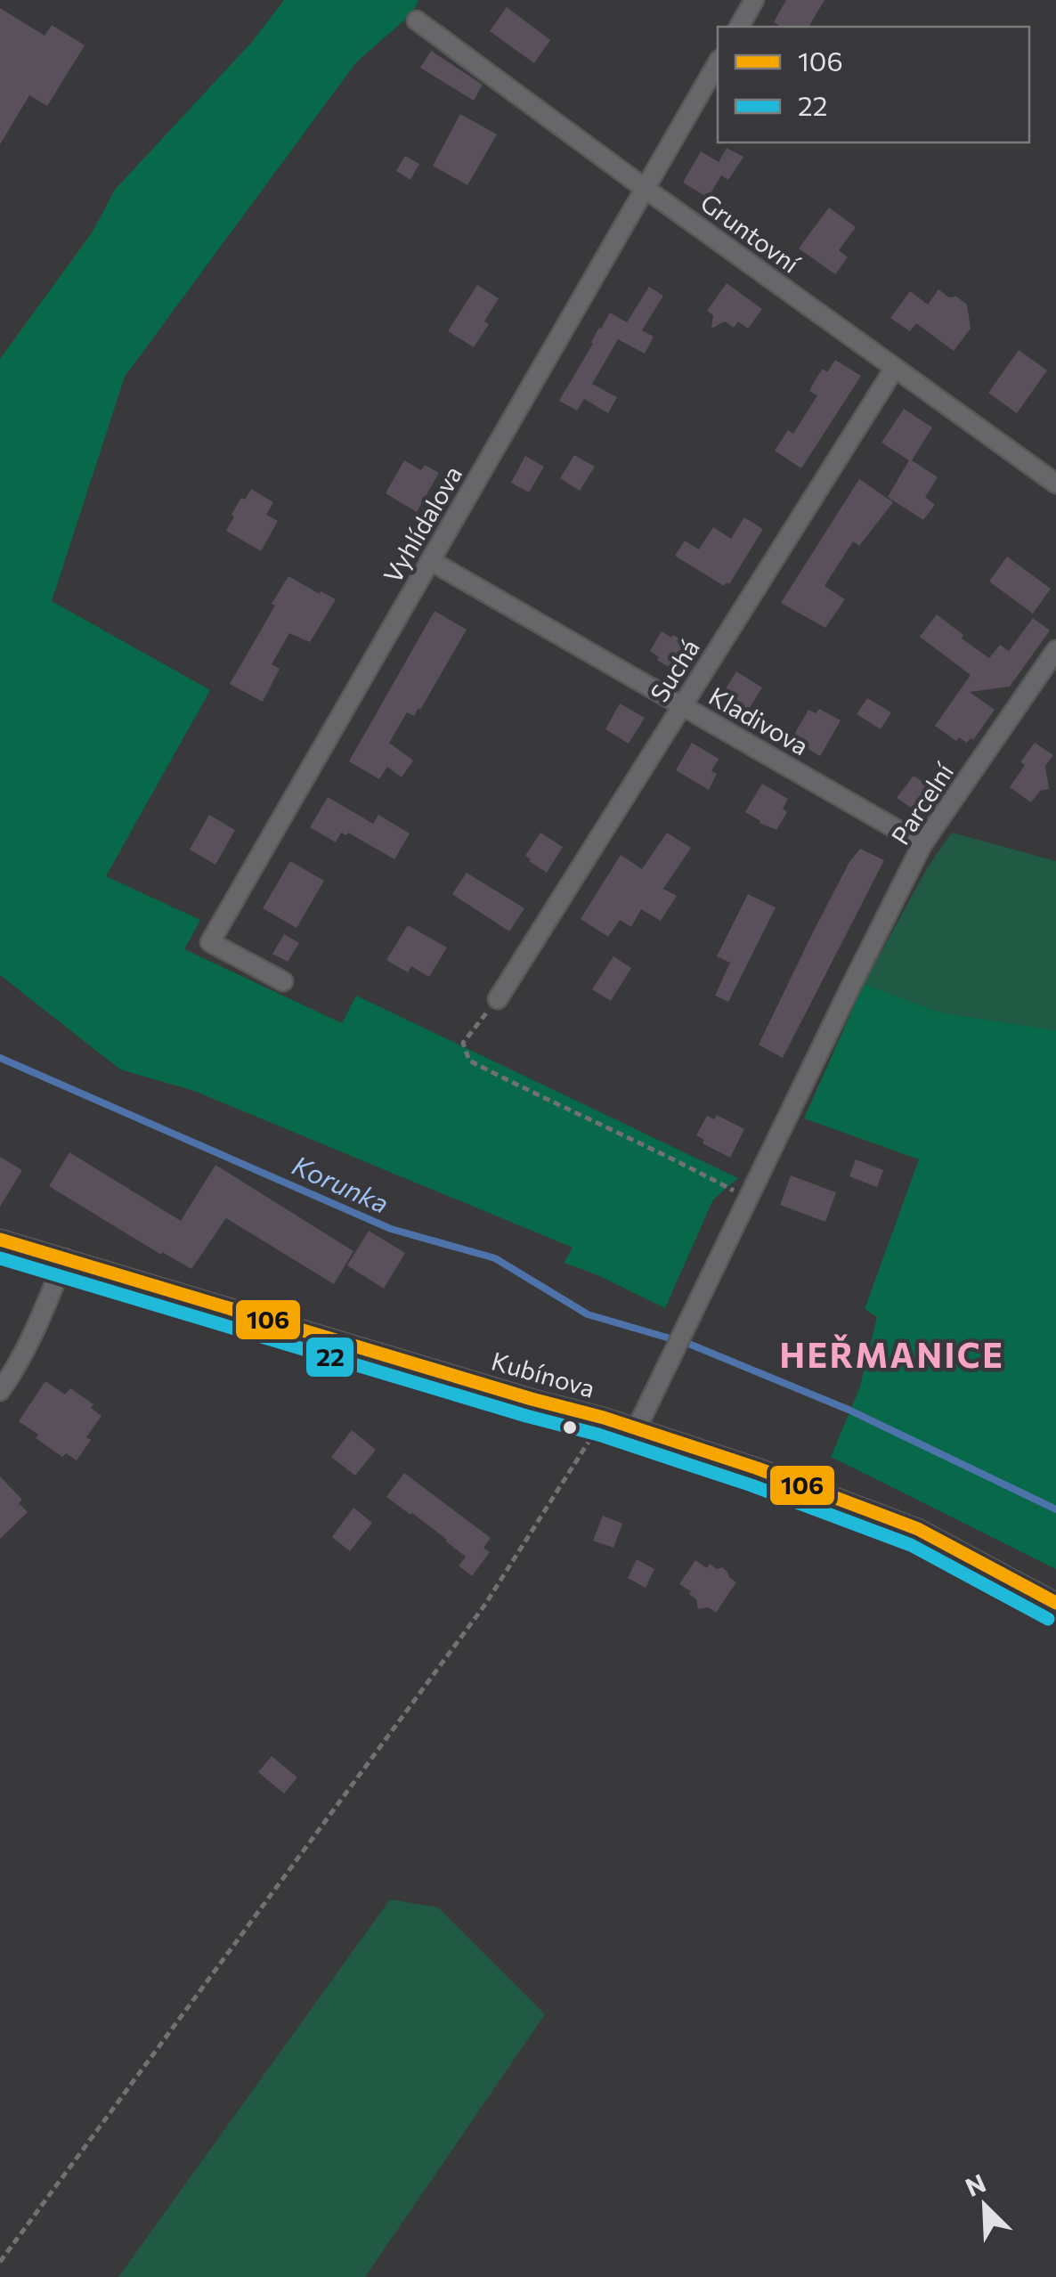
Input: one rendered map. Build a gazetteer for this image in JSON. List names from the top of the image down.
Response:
{
  "streets": {
    "street": [
      "Gruntovní",
      "Vyhlídalova",
      "Suchá",
      "Kladivova",
      "Parcelní",
      "Kubínova"
    ]
  },
  "crossings": [
    ["Gruntovní", "Vyhlídalova"],
    ["Gruntovní", "Suchá"],
    ["Vyhlídalova", "Kladivova"],
    ["Suchá", "Kladivova"],
    ["Kladivova", "Parcelní"],
    ["Parcelní", "Kubínova"]
  ],
  "districts": ["HEŘMANICE"],
  "water": ["Korunka"],
  "lines": ["transit line 106", "transit line 22"],
  "legend": ["106", "22"],
  "north": "top left"
}
